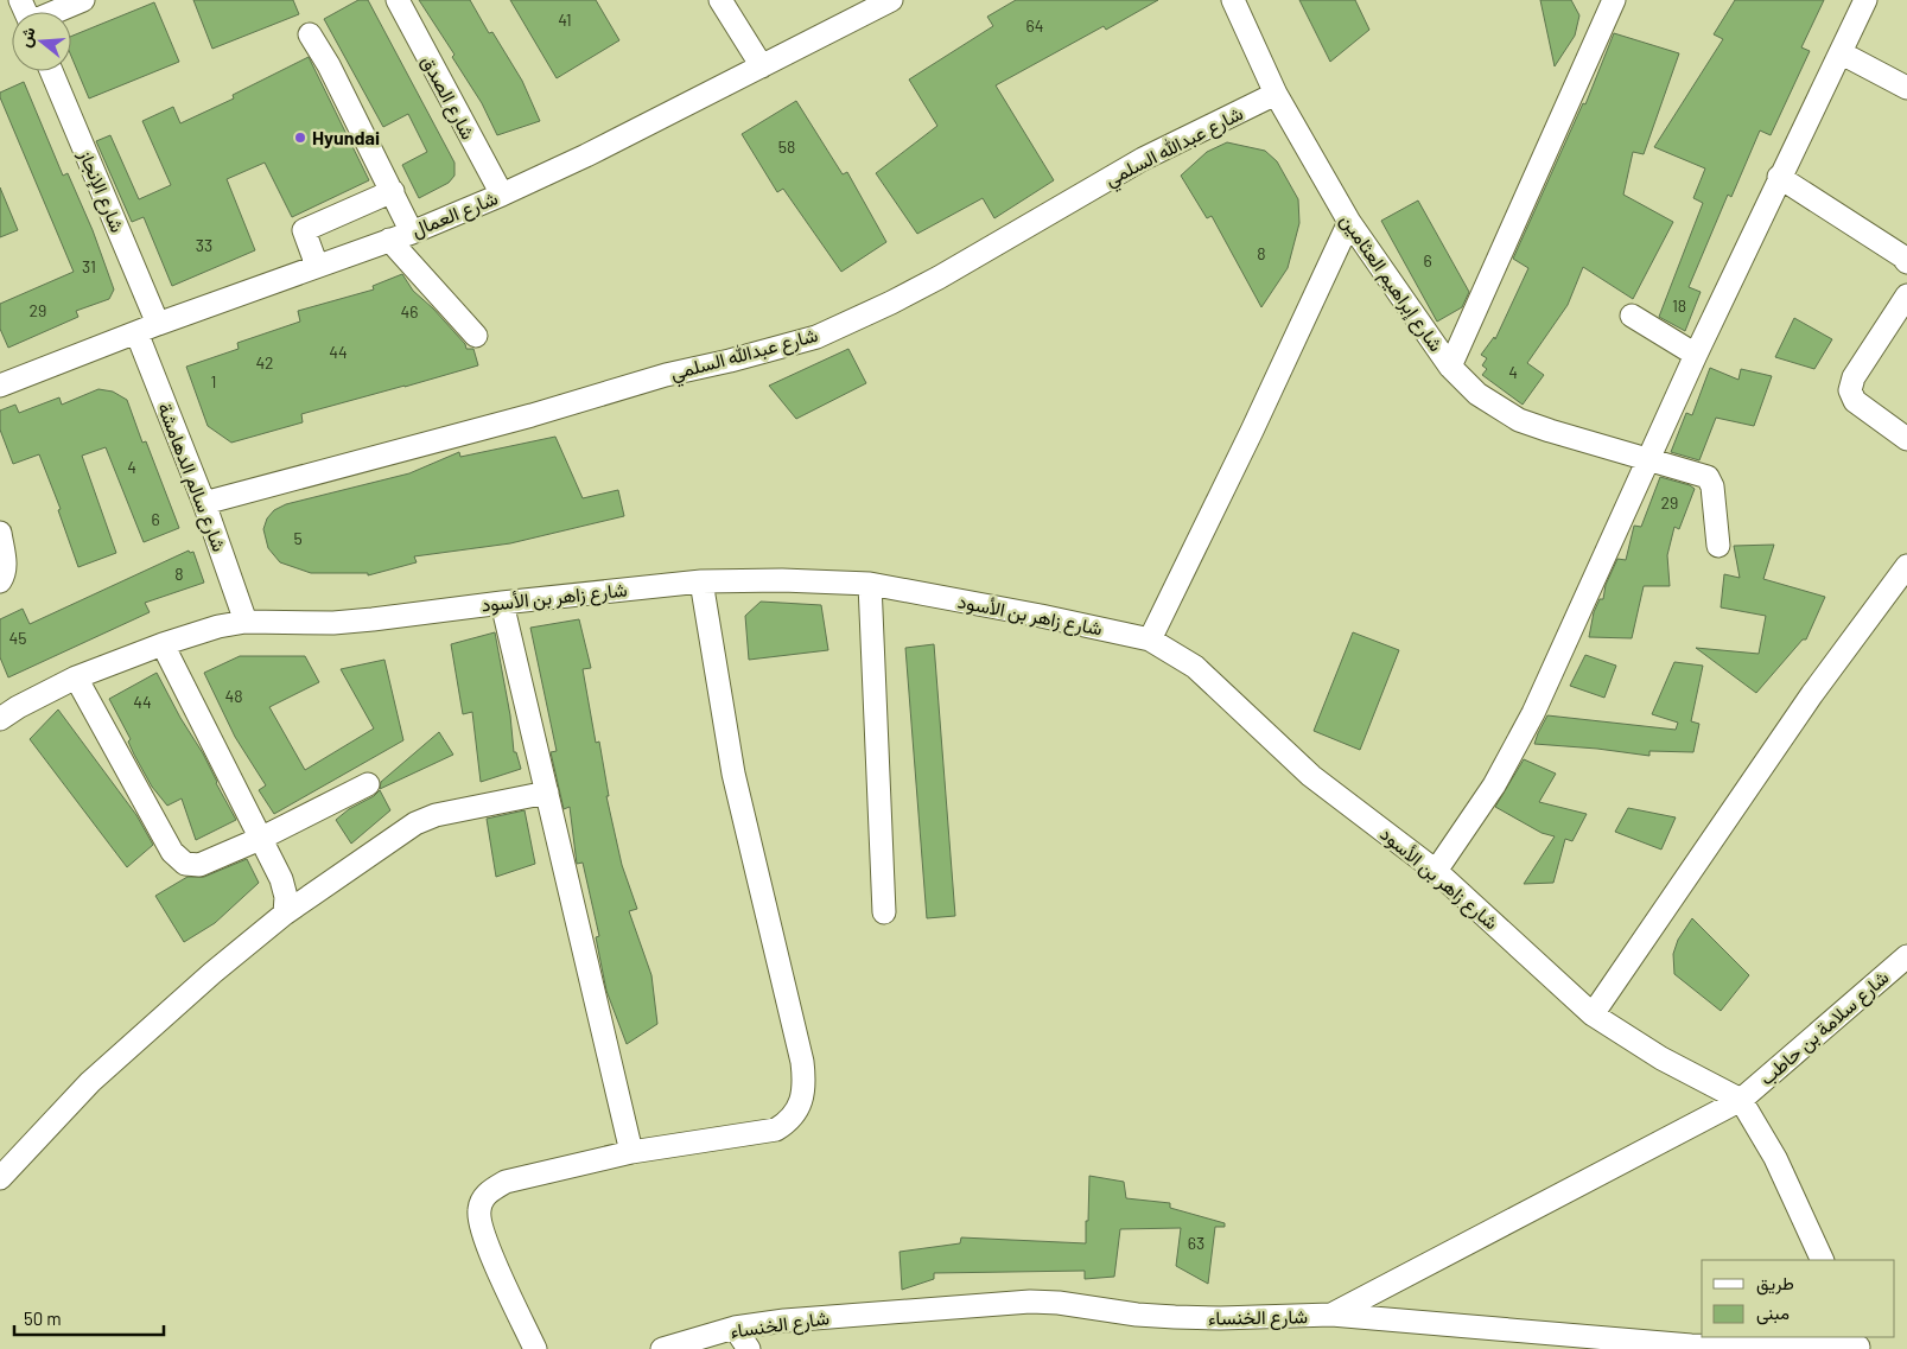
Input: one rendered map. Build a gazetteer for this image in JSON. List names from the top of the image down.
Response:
{
  "streets": {
    "street": [
      "شارع الصدق",
      "شارع عبدالله السلمي",
      "شارع الإنجاز",
      "شارع العمال",
      "شارع إبراهيم العثامين",
      "شارع سالم الدهامشة",
      "شارع زاهر بن الأسود",
      "شارع سلامة بن حاطب",
      "شارع الخنساء"
    ]
  },
  "crossings": [
    ["شارع الصدق", "شارع العمال"],
    ["شارع عبدالله السلمي", "شارع إبراهيم العثامين"],
    ["شارع عبدالله السلمي", "شارع سالم الدهامشة"],
    ["شارع الإنجاز", "شارع العمال"],
    ["شارع العمال", "شارع سالم الدهامشة"],
    ["شارع سالم الدهامشة", "شارع زاهر بن الأسود"],
    ["شارع زاهر بن الأسود", "شارع سلامة بن حاطب"],
    ["شارع سلامة بن حاطب", "شارع الخنساء"]
  ],
  "places": ["Hyundai"],
  "house_numbers": [
    "41",
    "64",
    "58",
    "33",
    "8",
    "6",
    "31",
    "18",
    "29",
    "46",
    "44",
    "42",
    "4",
    "1",
    "4",
    "29",
    "6",
    "5",
    "8",
    "45",
    "48",
    "44",
    "63"
  ],
  "legend": ["طريق", "مبنى"],
  "scale_bar": "50 m",
  "north": "left"
}
